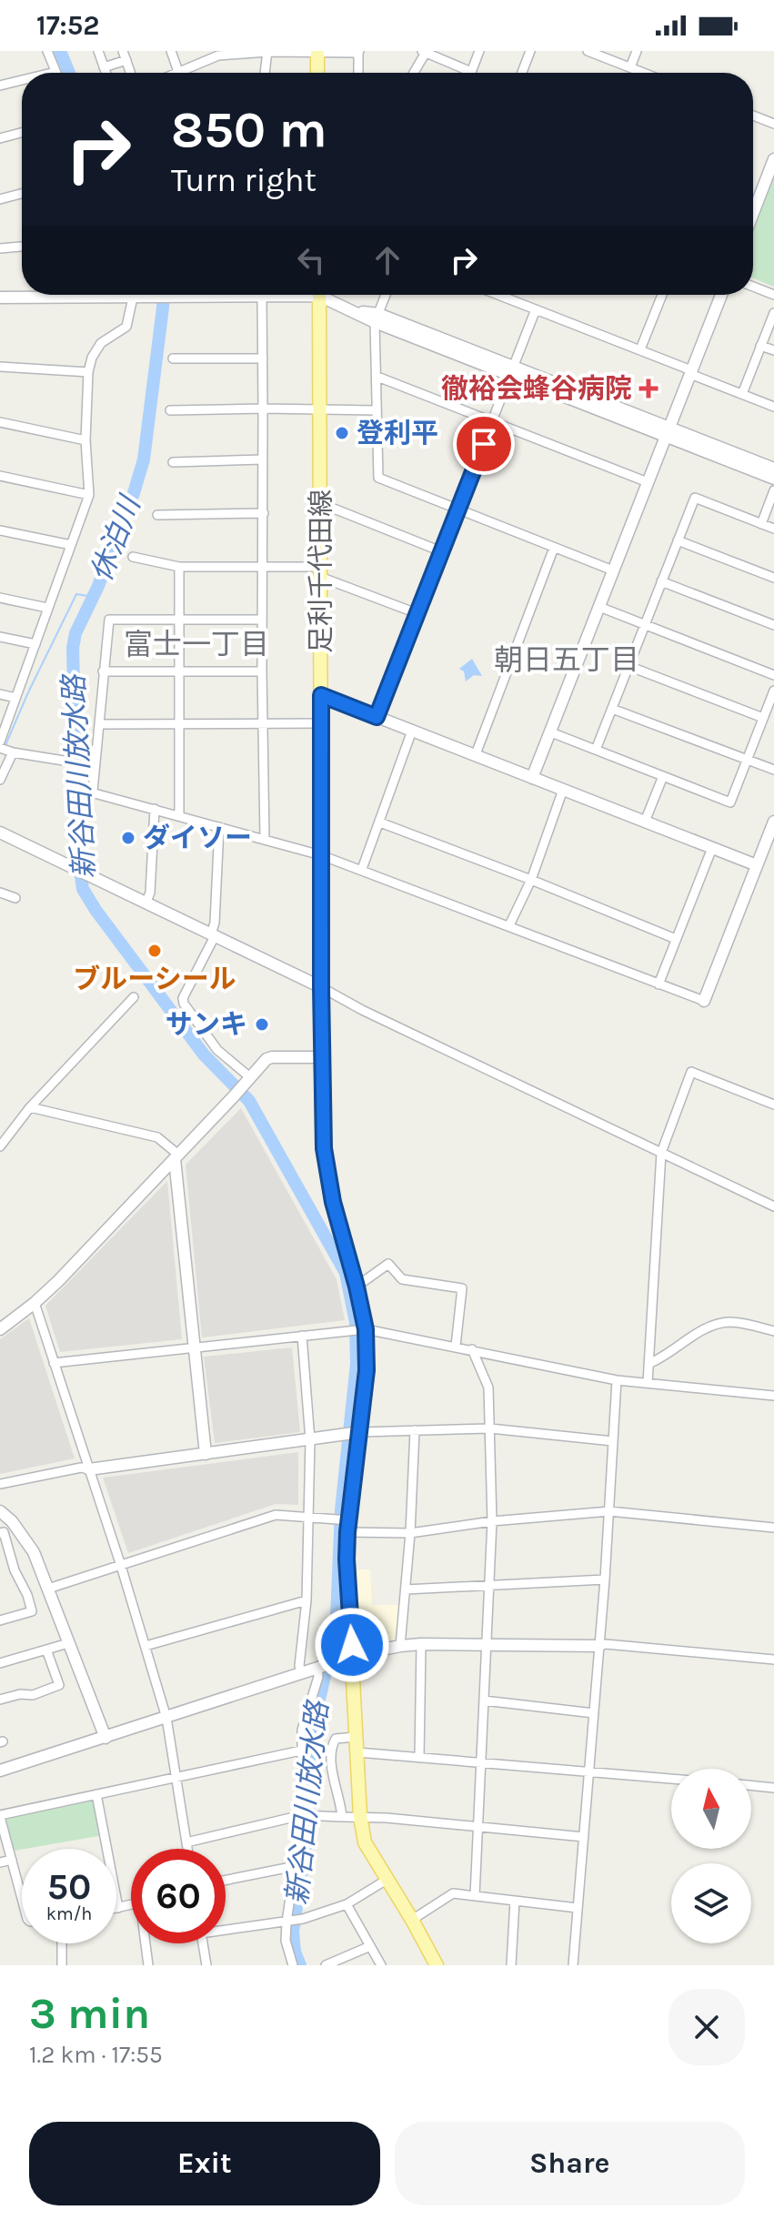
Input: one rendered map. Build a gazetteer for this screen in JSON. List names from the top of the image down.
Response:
{
  "streets": {
    "main road": ["足利千代田線"]
  },
  "districts": ["富士一丁目", "朝日五丁目"],
  "water": ["休泊川", "新谷田川放水路"],
  "places": {
    "health": ["徹裕会蜂谷病院"],
    "other": [
      "登利平",
      "ダイソー",
      "ブルーシール",
      "サンキ"
    ]
  },
  "north": "top",
  "page": {
    "status": "17:52",
    "turn": ["850 m", "Turn right"],
    "speed": "50 km/h",
    "limit": "60",
    "heading": ["3 min", "1.2 km · 17:55"],
    "buttons": ["Exit", "Share"]
  }
}
